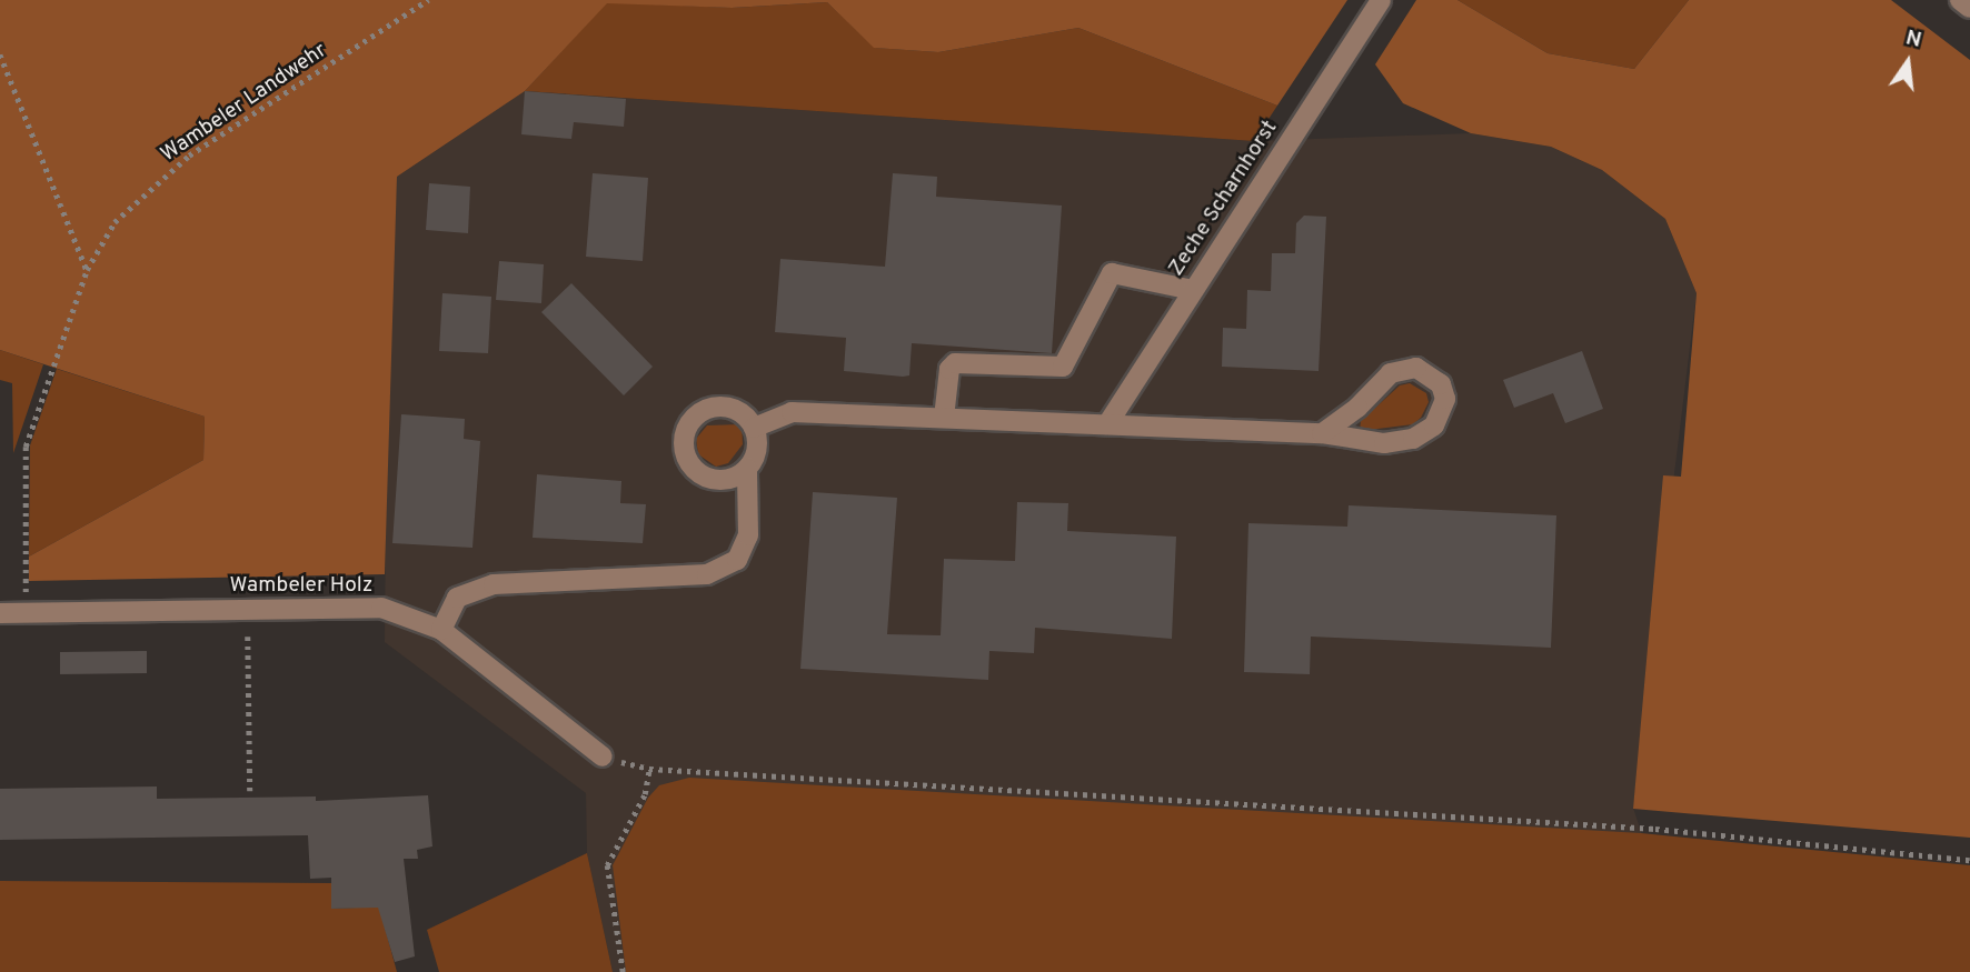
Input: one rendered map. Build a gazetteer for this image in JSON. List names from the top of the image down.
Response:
{
  "streets": {
    "street": ["Zeche Scharnhorst", "Wambeler Holz"],
    "path": ["Wambeler Landwehr"]
  },
  "crossings": [
    ["Wambeler Landwehr", "Wambeler Holz"]
  ],
  "north": "top"
}
